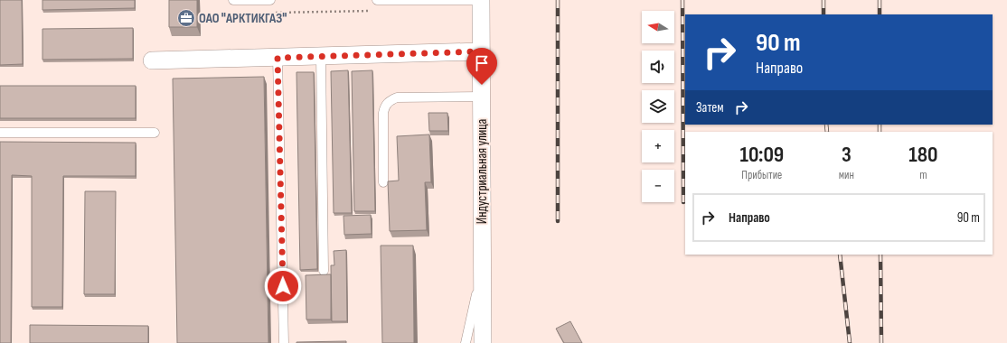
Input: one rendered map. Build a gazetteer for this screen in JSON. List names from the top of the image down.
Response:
{
  "streets": {
    "street": ["Индустриальная улица"]
  },
  "places": {
    "office": ["ОАО \"АРКТИКГАЗ\""]
  },
  "north": "left",
  "page": {
    "map_buttons": ["+", "−"],
    "turn": ["90 m", "Направо"],
    "then": "Затем",
    "eta": [
      "10:09",
      "Прибытие",
      "3",
      "мин",
      "180",
      "m"
    ],
    "list": [
      {
        "name": "Направо",
        "value": "90 m"
      }
    ]
  }
}
